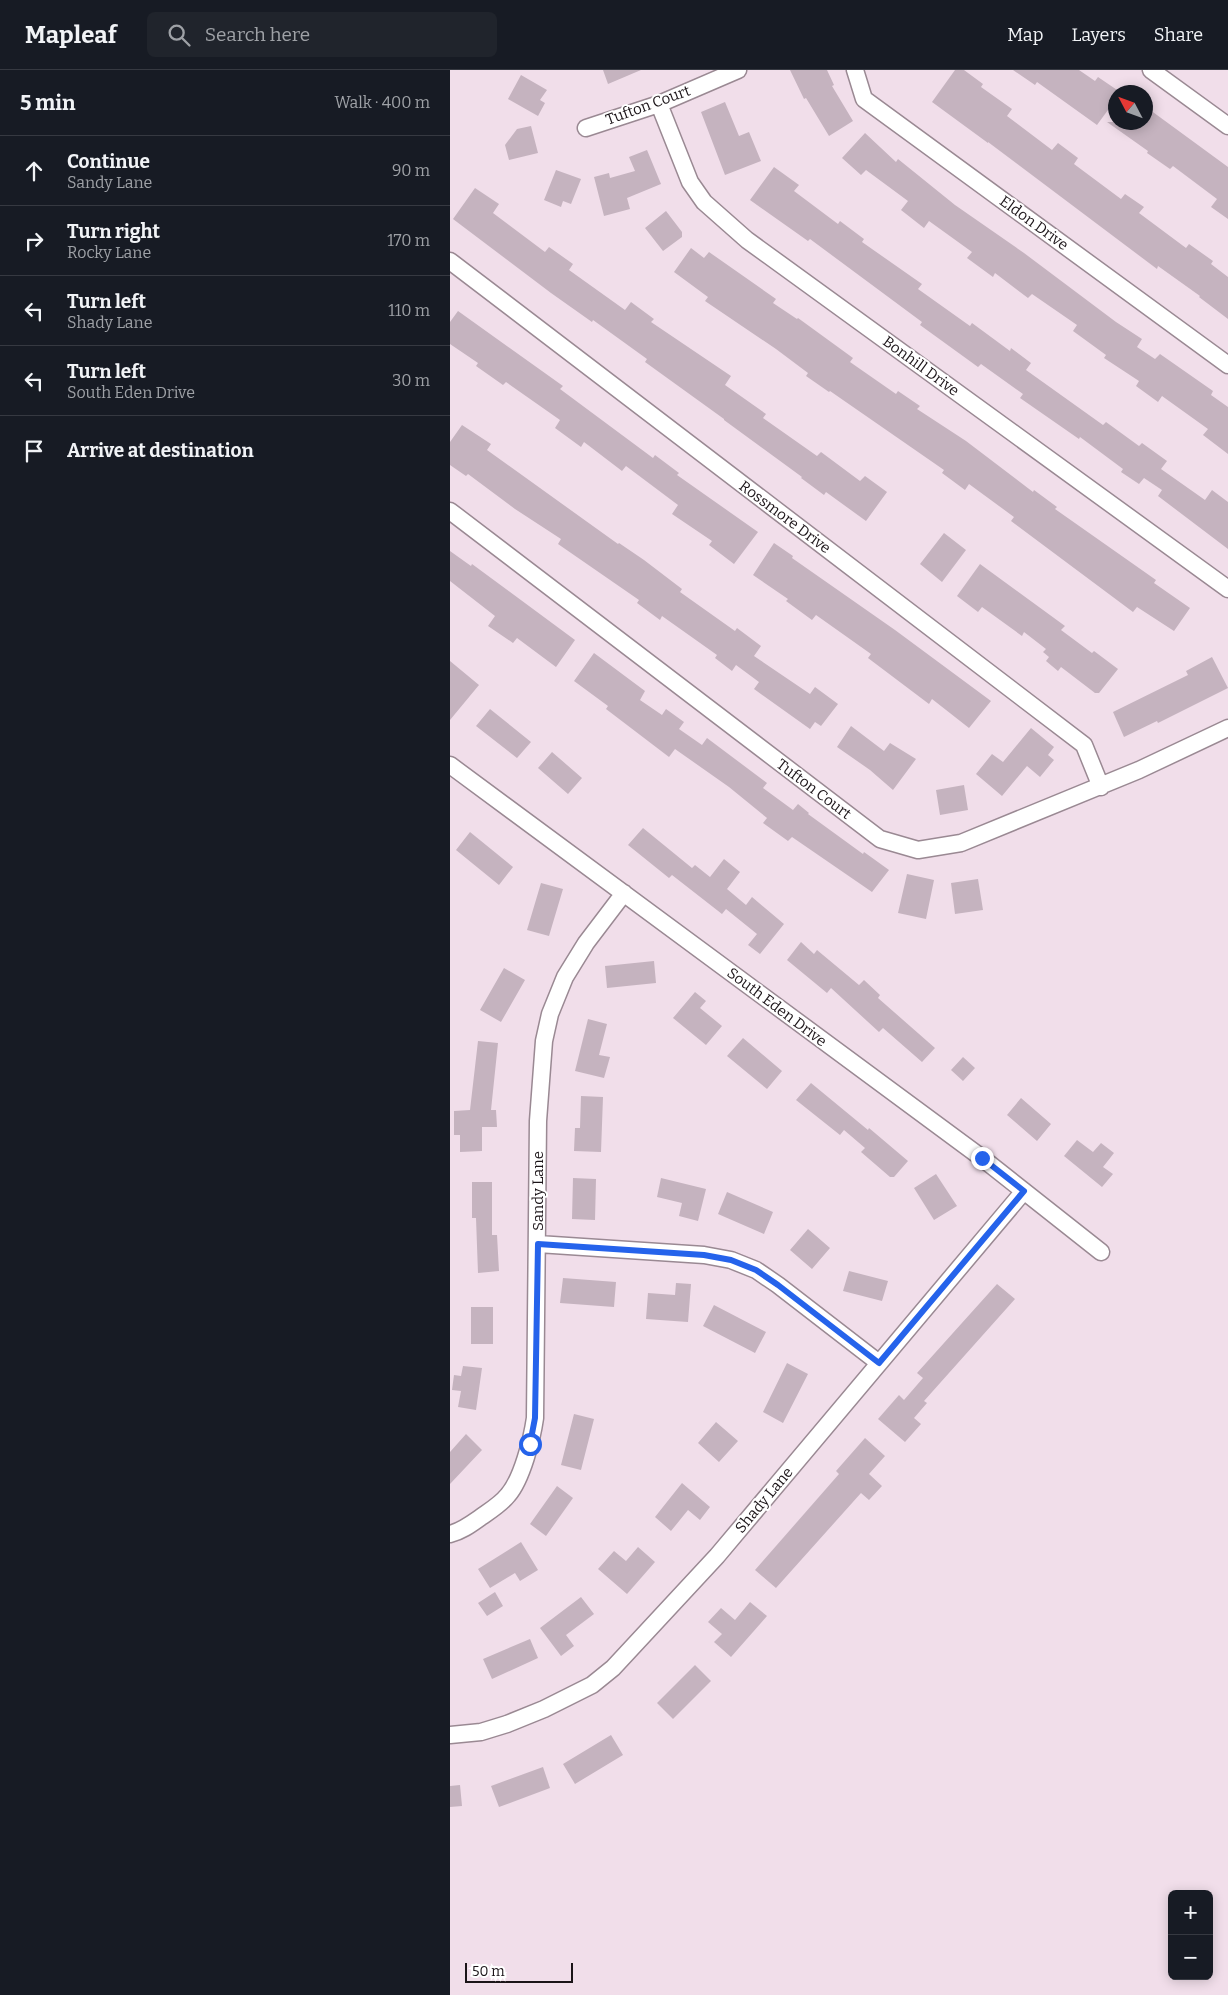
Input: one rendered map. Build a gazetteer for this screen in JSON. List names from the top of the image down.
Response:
{
  "streets": {
    "street": [
      "Tufton Court",
      "Eldon Drive",
      "Bonhill Drive",
      "Rossmore Drive",
      "South Eden Drive",
      "Sandy Lane",
      "Shady Lane"
    ]
  },
  "crossings": [
    ["Tufton Court", "Bonhill Drive"],
    ["Tufton Court", "Rossmore Drive"],
    ["South Eden Drive", "Sandy Lane"],
    ["South Eden Drive", "Shady Lane"]
  ],
  "scale_bar": "50 m",
  "north": "top left",
  "page": {
    "header": "Mapleaf",
    "search": "Search here",
    "nav": ["Map", "Layers", "Share"],
    "heading": ["5 min", "Walk · 400 m"],
    "list": [
      ["Continue", "Sandy Lane", "90 m"],
      ["Turn right", "Rocky Lane", "170 m"],
      ["Turn left", "Shady Lane", "110 m"],
      ["Turn left", "South Eden Drive", "30 m"],
      "Arrive at destination"
    ],
    "map_buttons": ["+", "−"],
    "scale": "50 m"
  }
}
